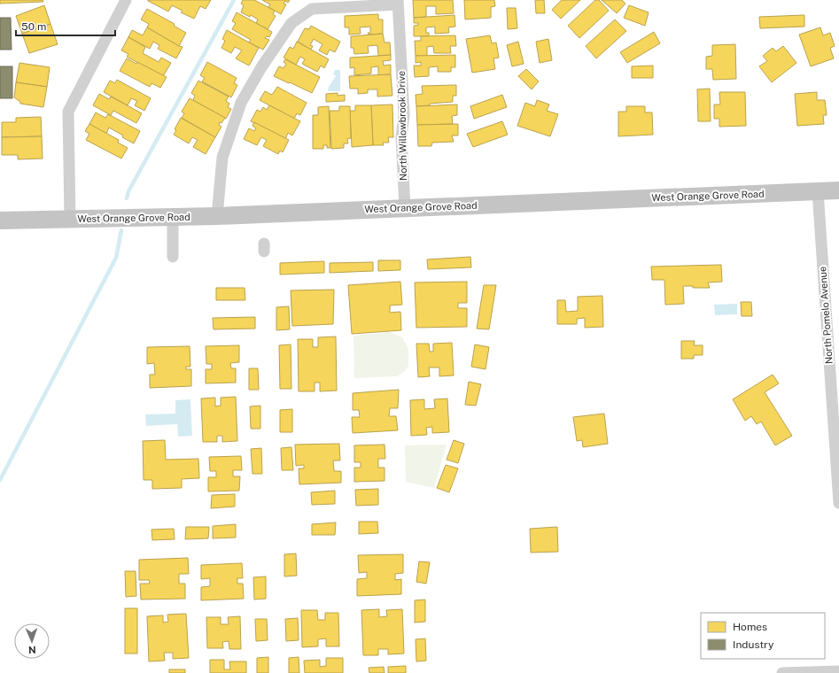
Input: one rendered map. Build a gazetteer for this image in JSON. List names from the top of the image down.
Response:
{
  "streets": {
    "main road": ["West Orange Grove Road"],
    "street": ["North Willowbrook Drive", "North Pomelo Avenue"]
  },
  "crossings": [
    ["North Willowbrook Drive", "West Orange Grove Road"],
    ["West Orange Grove Road", "North Pomelo Avenue"]
  ],
  "legend": ["Homes", "Industry"],
  "scale_bar": "50 m",
  "north": "bottom"
}
